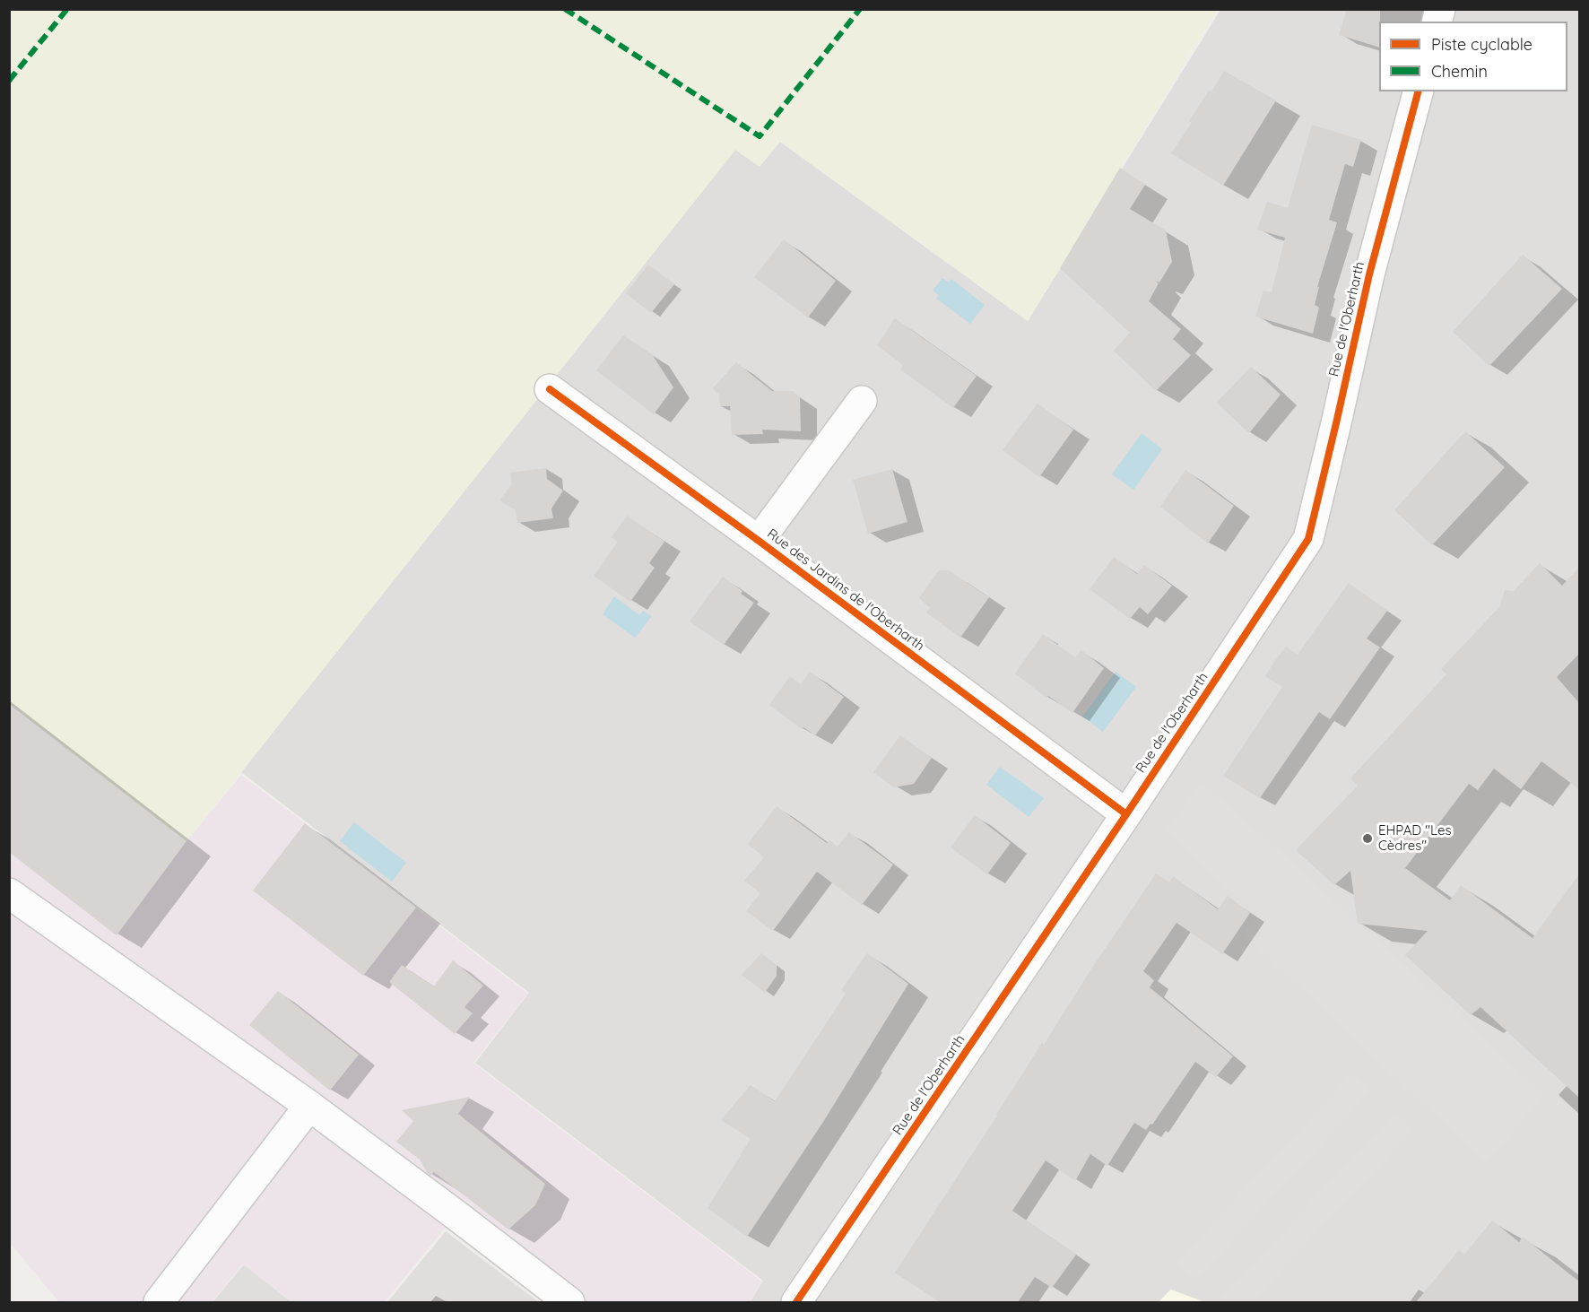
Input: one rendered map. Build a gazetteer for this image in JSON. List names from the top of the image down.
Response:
{
  "streets": {
    "street": ["Rue de l'Oberharth", "Rue des Jardins de l'Oberharth"]
  },
  "crossings": [
    ["Rue de l'Oberharth", "Rue des Jardins de l'Oberharth"]
  ],
  "places": ["EHPAD \"Les Cèdres\""],
  "legend": ["Piste cyclable", "Chemin"]
}
